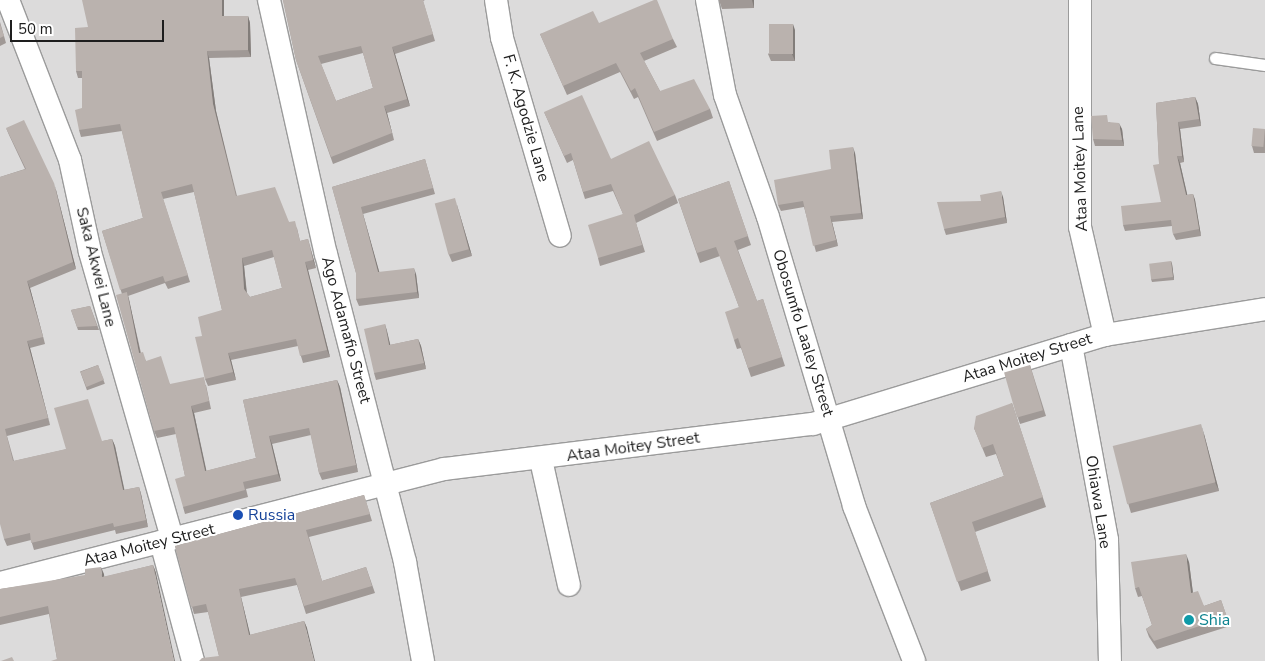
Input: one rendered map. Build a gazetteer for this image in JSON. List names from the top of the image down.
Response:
{
  "streets": {
    "street": [
      "F. K. Agodzie Lane",
      "Ataa Moitey Lane",
      "Saka Akwei Lane",
      "Ago Adamafio Street",
      "Obosumfo Laaley Street",
      "Ataa Moitey Street",
      "Ohiawa Lane"
    ]
  },
  "crossings": [
    ["Ataa Moitey Lane", "Ataa Moitey Street"],
    ["Saka Akwei Lane", "Ataa Moitey Street"],
    ["Ago Adamafio Street", "Ataa Moitey Street"],
    ["Obosumfo Laaley Street", "Ataa Moitey Street"],
    ["Ataa Moitey Street", "Ohiawa Lane"]
  ],
  "places": ["Russia", "Shia"],
  "scale_bar": "50 m"
}
